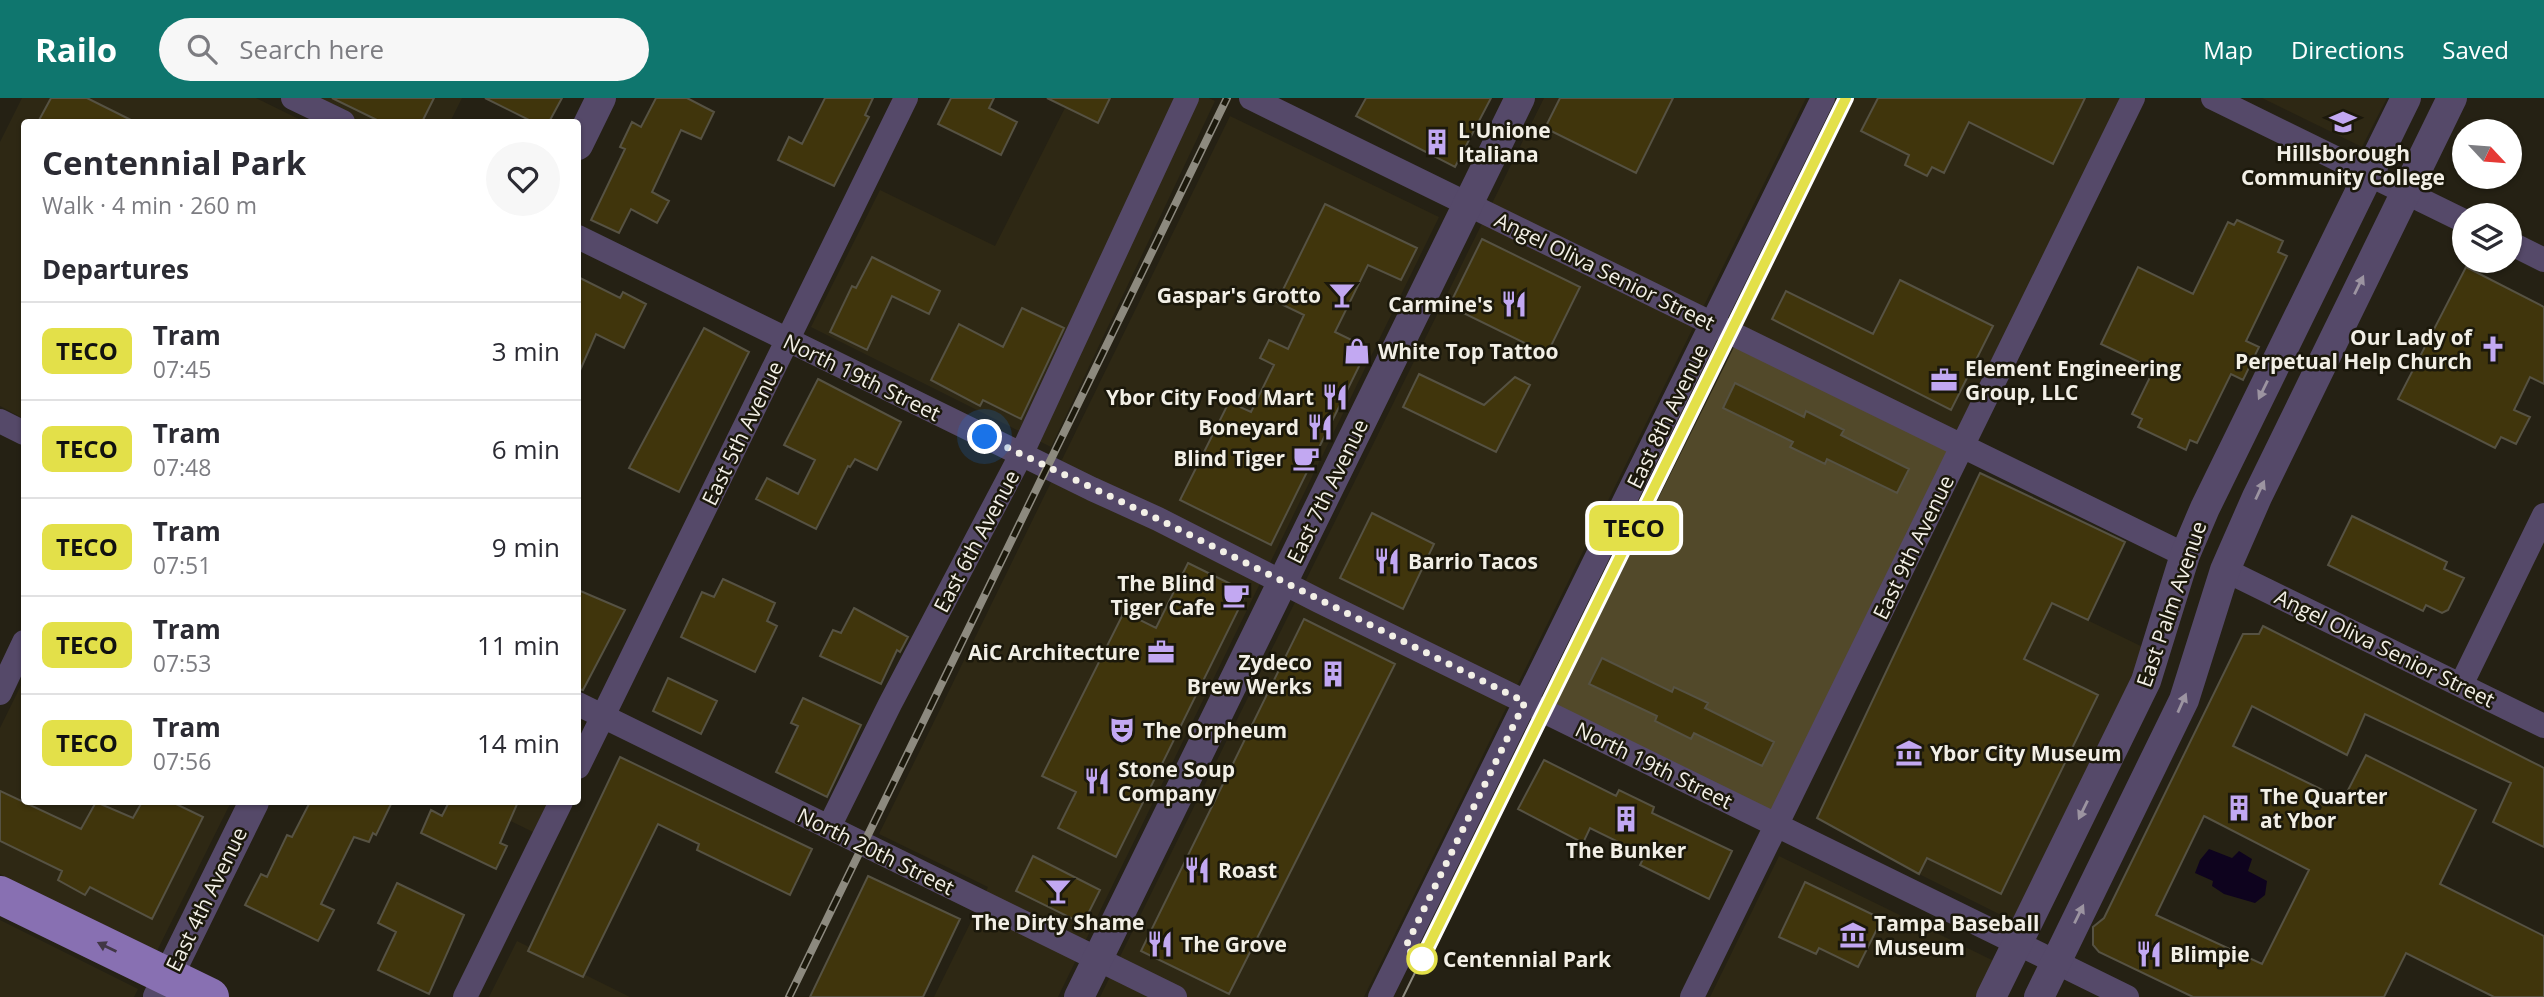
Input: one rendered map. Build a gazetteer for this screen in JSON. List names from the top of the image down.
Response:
{
  "streets": {
    "street": [
      "Angel Oliva Senior Street",
      "North 19th Street",
      "East 8th Avenue",
      "East 5th Avenue",
      "East 7th Avenue",
      "East 6th Avenue",
      "East 9th Avenue",
      "East Palm Avenue",
      "North 20th Street",
      "East 4th Avenue"
    ]
  },
  "crossings": [
    ["Angel Oliva Senior Street", "East 8th Avenue"],
    ["Angel Oliva Senior Street", "East 7th Avenue"],
    ["Angel Oliva Senior Street", "East 9th Avenue"],
    ["Angel Oliva Senior Street", "East Palm Avenue"],
    ["North 19th Street", "East 8th Avenue"],
    ["North 19th Street", "East 5th Avenue"],
    ["North 19th Street", "East 7th Avenue"],
    ["North 19th Street", "East 6th Avenue"],
    ["North 19th Street", "East 9th Avenue"],
    ["North 19th Street", "East Palm Avenue"],
    ["East 5th Avenue", "North 20th Street"],
    ["East 7th Avenue", "North 20th Street"],
    ["East 6th Avenue", "North 20th Street"]
  ],
  "places": {
    "school or university": ["Hillsborough Community College"],
    "building": [
      "L'Unione Italiana",
      "Zydeco Brew Werks",
      "The Quarter at Ybor",
      "The Bunker"
    ],
    "bar": ["Gaspar's Grotto", "The Dirty Shame"],
    "restaurant": [
      "Carmine's",
      "Ybor City Food Mart",
      "Boneyard",
      "Barrio Tacos",
      "Stone Soup Company",
      "Roast",
      "The Grove",
      "Blimpie"
    ],
    "church": ["Our Lady of Perpetual Help Church"],
    "shop": ["White Top Tattoo"],
    "office": ["Element Engineering Group, LLC", "AiC Architecture"],
    "cafe": ["Blind Tiger", "The Blind Tiger Cafe"],
    "theatre": ["The Orpheum"],
    "museum": ["Ybor City Museum", "Tampa Baseball Museum"],
    "other": ["Centennial Park"]
  },
  "lines": ["tram line TECO"],
  "north": "bottom right",
  "page": {
    "header": "Railo",
    "search": "Search here",
    "nav": ["Map", "Directions", "Saved"],
    "on_map": "TECO",
    "heading": [
      ["Centennial Park", "Walk · 4 min · 260 m"],
      "Departures"
    ],
    "list": [
      {
        "mark": "TECO",
        "name": "Tram",
        "note": "07:45",
        "value": "3 min"
      },
      {
        "mark": "TECO",
        "name": "Tram",
        "note": "07:48",
        "value": "6 min"
      },
      {
        "mark": "TECO",
        "name": "Tram",
        "note": "07:51",
        "value": "9 min"
      },
      {
        "mark": "TECO",
        "name": "Tram",
        "note": "07:53",
        "value": "11 min"
      },
      {
        "mark": "TECO",
        "name": "Tram",
        "note": "07:56",
        "value": "14 min"
      }
    ]
  }
}
